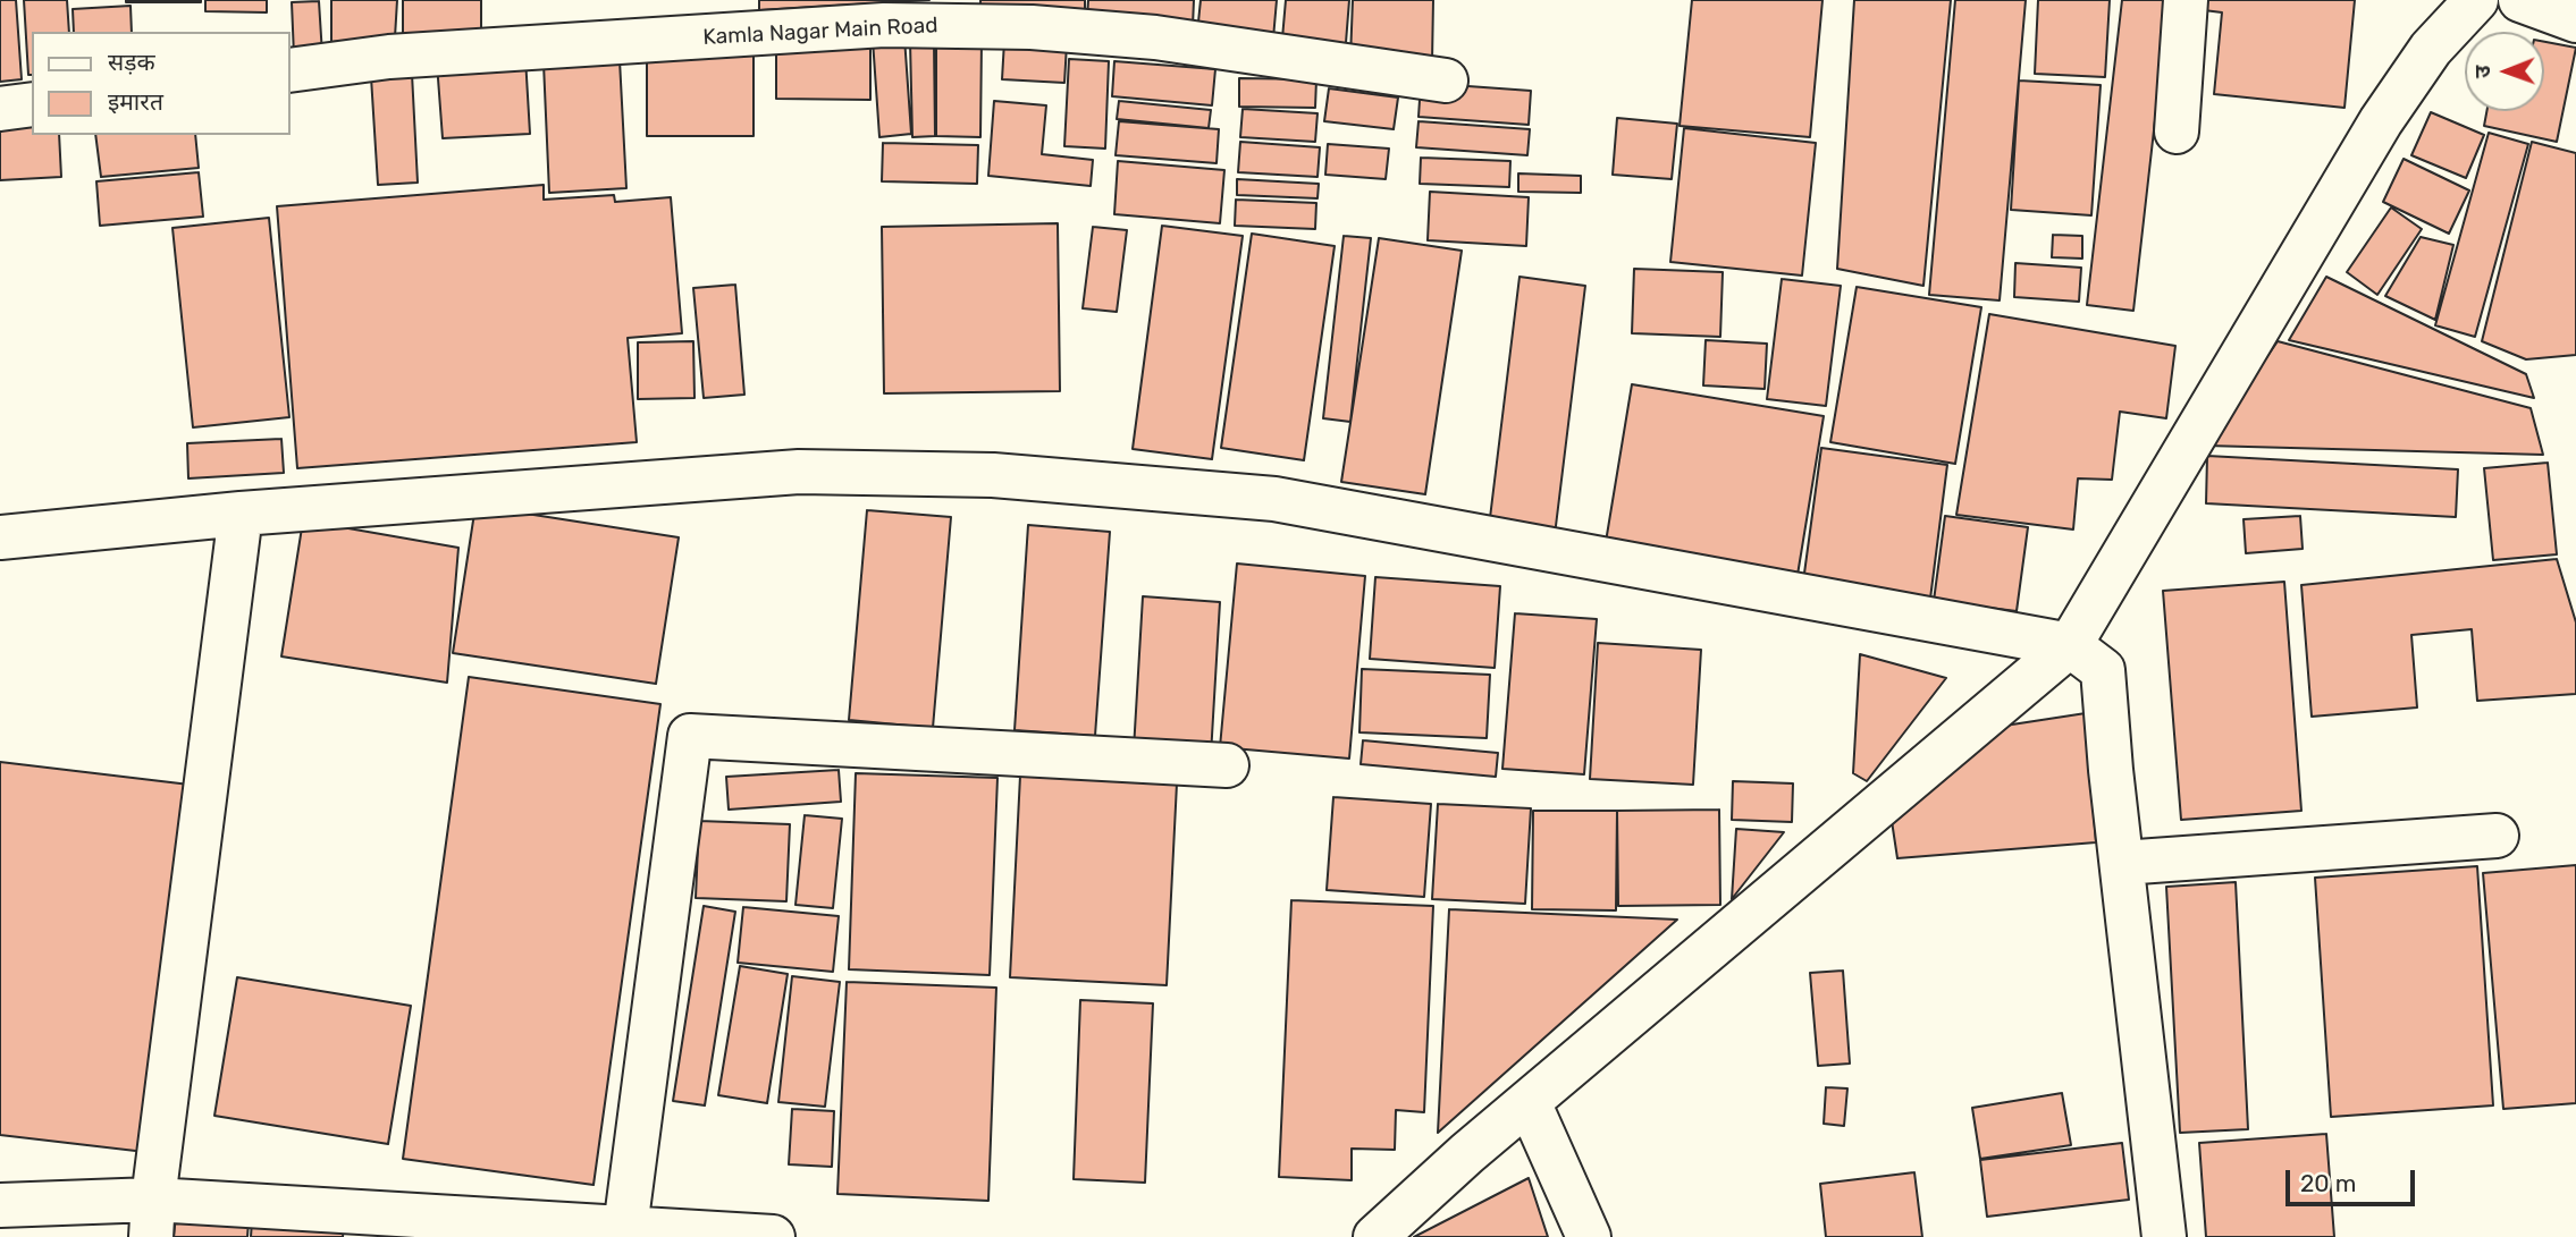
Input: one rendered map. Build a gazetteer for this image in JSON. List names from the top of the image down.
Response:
{
  "streets": {
    "street": ["Kamla Nagar Main Road"]
  },
  "legend": ["सड़क", "इमारत"],
  "scale_bar": "20 m",
  "north": "left"
}
